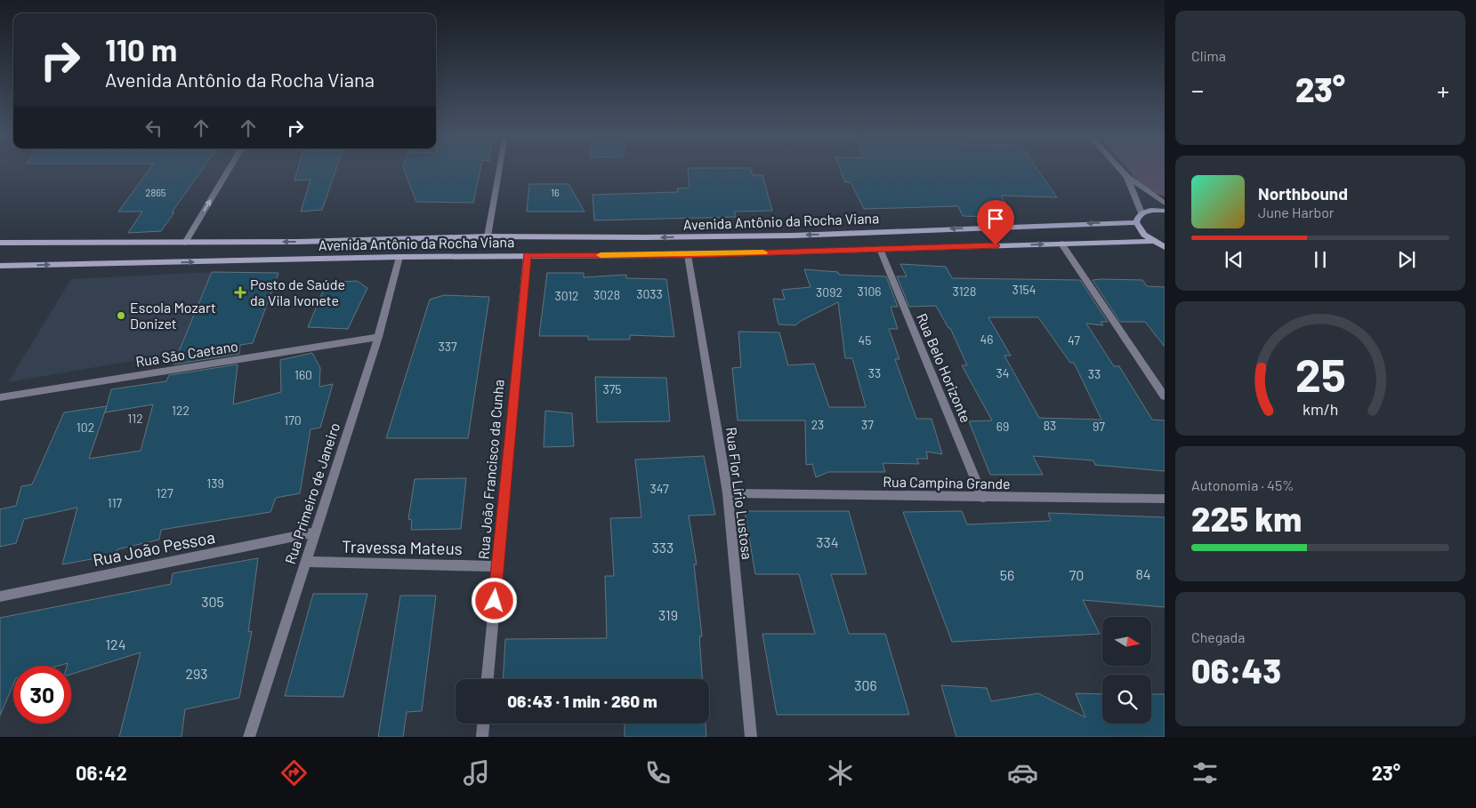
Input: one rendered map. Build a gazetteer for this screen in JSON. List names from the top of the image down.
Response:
{
  "streets": {
    "main road": ["Avenida Antônio da Rocha Viana"],
    "street": [
      "Rua São Caetano",
      "Rua Belo Horizonte",
      "Rua João Francisco da Cunha",
      "Rua Campina Grande",
      "Rua Primeiro de Janeiro",
      "Rua Flor Lírio Lustosa",
      "Travessa Mateus",
      "Rua João Pessoa"
    ]
  },
  "crossings": [
    ["Avenida Antônio da Rocha Viana", "Rua Belo Horizonte"],
    ["Avenida Antônio da Rocha Viana", "Rua João Francisco da Cunha"],
    ["Avenida Antônio da Rocha Viana", "Rua Primeiro de Janeiro"],
    ["Avenida Antônio da Rocha Viana", "Rua Flor Lírio Lustosa"],
    ["Rua São Caetano", "Rua Primeiro de Janeiro"],
    ["Rua Belo Horizonte", "Rua Campina Grande"],
    ["Rua João Francisco da Cunha", "Travessa Mateus"],
    ["Rua Campina Grande", "Rua Flor Lírio Lustosa"],
    ["Rua Primeiro de Janeiro", "Travessa Mateus"],
    ["Rua Primeiro de Janeiro", "Rua João Pessoa"]
  ],
  "places": {
    "health": ["Posto de Saúde da Vila Ivonete"],
    "other": ["Escola Mozart Donizet"]
  },
  "house_numbers": [
    "2865",
    "16",
    "3154",
    "3106",
    "3128",
    "3092",
    "3033",
    "3028",
    "3012",
    "46",
    "45",
    "47",
    "337",
    "33",
    "34",
    "33",
    "160",
    "375",
    "122",
    "112",
    "170",
    "23",
    "37",
    "83",
    "69",
    "97",
    "102",
    "139",
    "347",
    "127",
    "117",
    "334",
    "333",
    "84",
    "56",
    "70",
    "305",
    "319",
    "124",
    "293",
    "306"
  ],
  "north": "right",
  "page": {
    "tile": [
      "Clima",
      ["Autonomia · 45%", "225 km"],
      ["Chegada", "06:43"]
    ],
    "turn": ["110 m", "Avenida Antônio da Rocha Viana"],
    "heat": ["−", "23°", "+"],
    "song": ["Northbound", "June Harbor"],
    "limit": "30",
    "trip": "06:43 · 1 min · 260 m",
    "tabs": ["06:42", "23°"],
    "gauge": ["25", "km/h"]
  }
}
